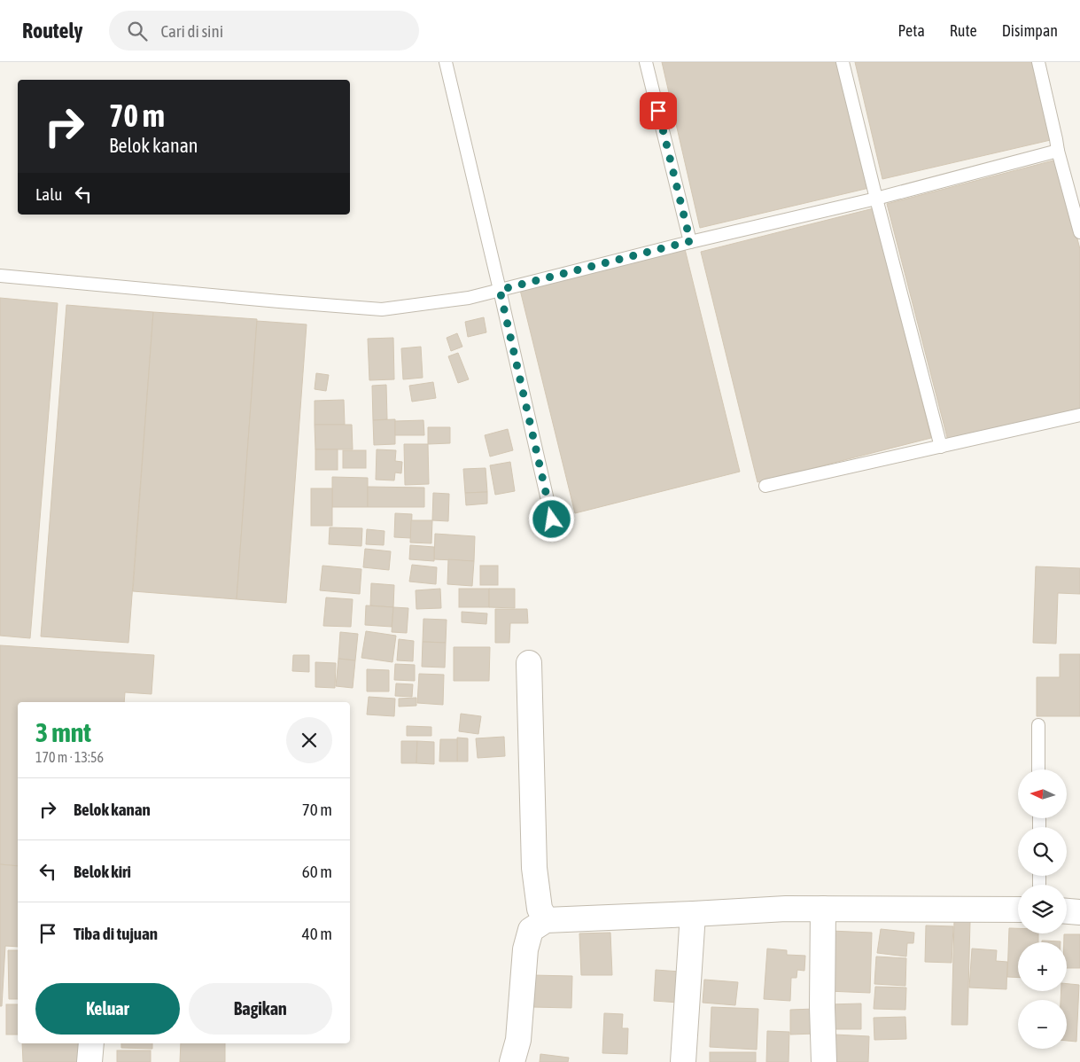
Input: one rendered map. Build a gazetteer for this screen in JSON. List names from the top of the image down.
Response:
{
  "north": "left",
  "page": {
    "header": "Routely",
    "search": "Cari di sini",
    "nav": ["Peta", "Rute", "Disimpan"],
    "turn": ["70 m", "Belok kanan"],
    "then": "Lalu",
    "heading": ["3 mnt", "170 m · 13:56"],
    "map_buttons": ["+", "−"],
    "list": [
      {
        "name": "Belok kanan",
        "value": "70 m"
      },
      {
        "name": "Belok kiri",
        "value": "60 m"
      },
      {
        "name": "Tiba di tujuan",
        "value": "40 m"
      }
    ],
    "buttons": ["Keluar", "Bagikan"]
  }
}
